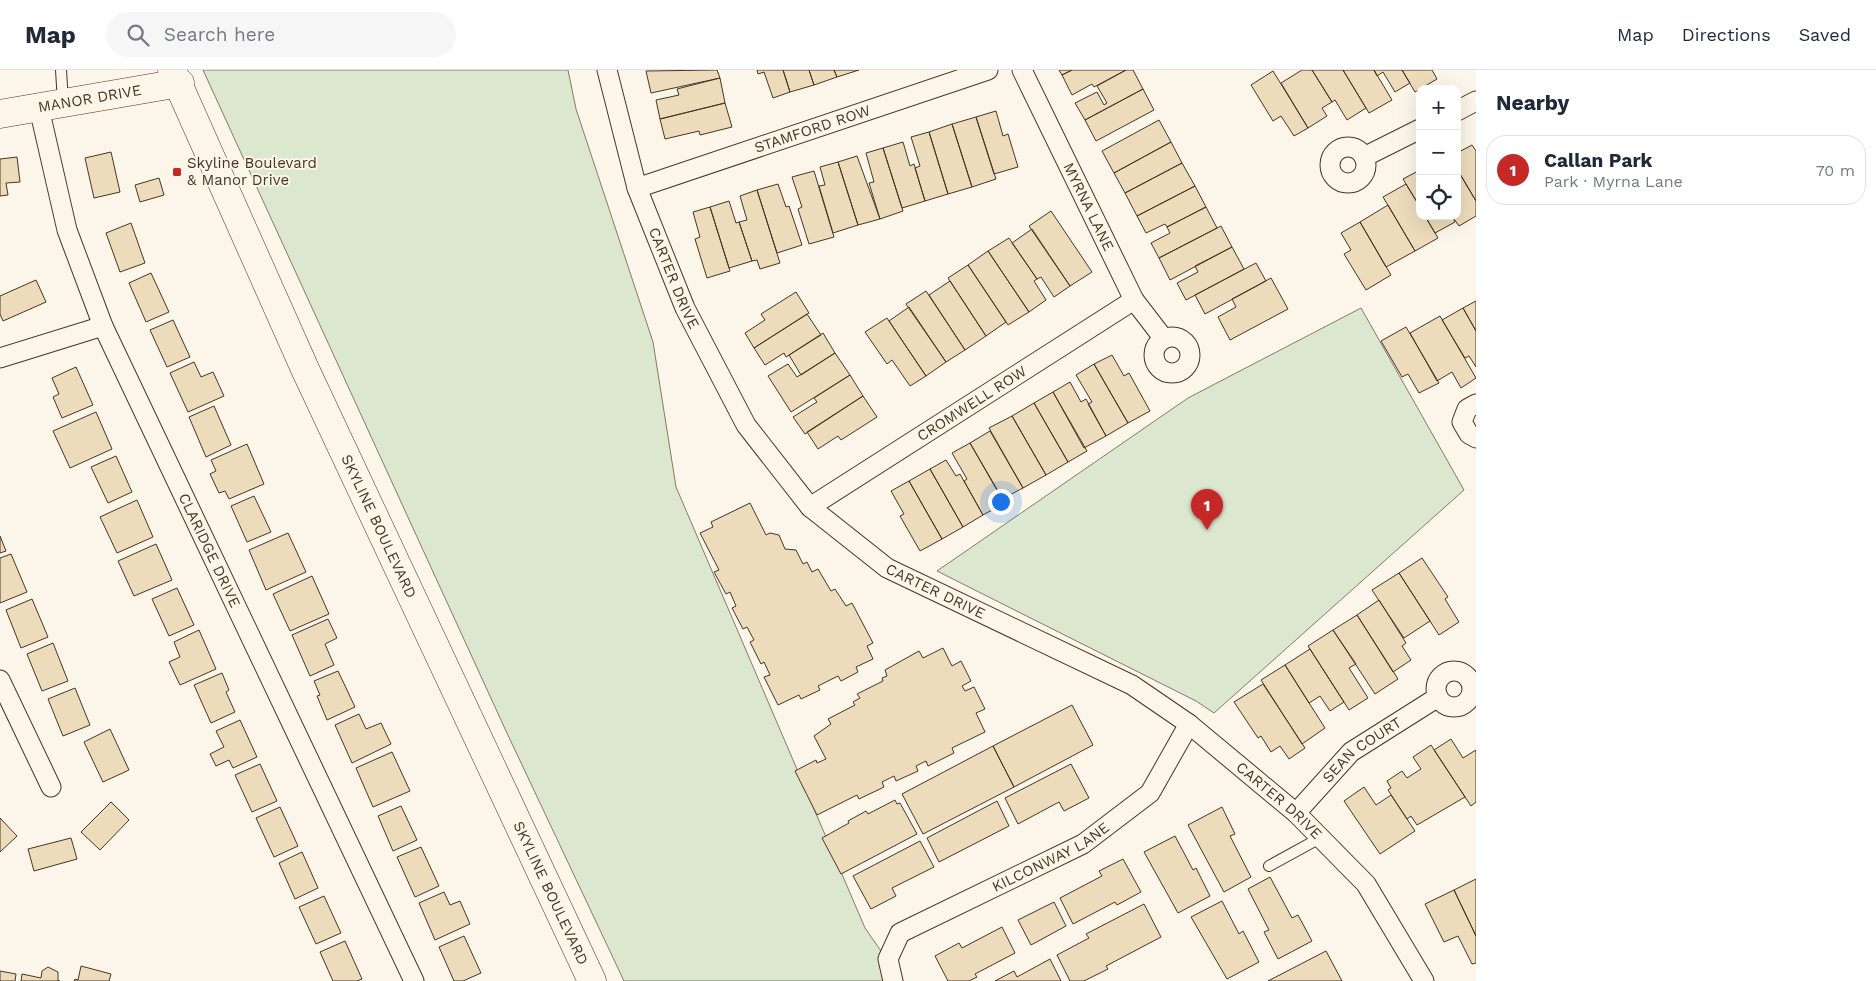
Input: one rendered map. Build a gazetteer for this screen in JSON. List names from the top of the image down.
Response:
{
  "streets": {
    "main road": ["MANOR DRIVE", "SKYLINE BOULEVARD"],
    "street": [
      "STAMFORD ROW",
      "MYRNA LANE",
      "CARTER DRIVE",
      "CROMWELL ROW",
      "CLARIDGE DRIVE",
      "SEAN COURT",
      "KILCONWAY LANE"
    ]
  },
  "crossings": [
    ["MANOR DRIVE", "SKYLINE BOULEVARD"],
    ["MANOR DRIVE", "CLARIDGE DRIVE"],
    ["STAMFORD ROW", "CARTER DRIVE"],
    ["MYRNA LANE", "CROMWELL ROW"],
    ["CARTER DRIVE", "CROMWELL ROW"],
    ["CARTER DRIVE", "SEAN COURT"],
    ["CARTER DRIVE", "KILCONWAY LANE"]
  ],
  "places": {
    "transit": ["Skyline Boulevard & Manor Drive"]
  },
  "page": {
    "header": "Map",
    "search": "Search here",
    "nav": ["Map", "Directions", "Saved"],
    "heading": "Nearby",
    "map_buttons": ["+", "−"],
    "list": [
      {
        "mark": "1",
        "name": "Callan Park",
        "note": "Park · Myrna Lane",
        "value": "70 m"
      }
    ],
    "pins": "1"
  }
}
